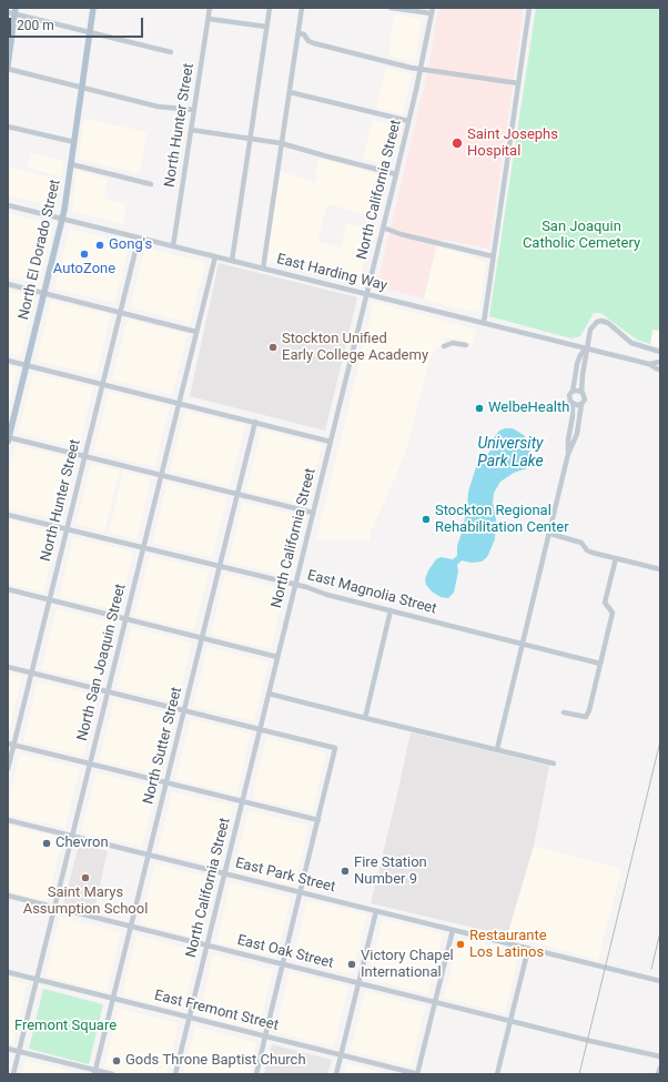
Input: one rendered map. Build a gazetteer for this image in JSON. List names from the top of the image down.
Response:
{
  "streets": {
    "main road": ["North El Dorado Street"],
    "street": [
      "North Hunter Street",
      "North California Street",
      "East Harding Way",
      "East Magnolia Street",
      "North San Joaquin Street",
      "North Sutter Street",
      "East Park Street",
      "East Oak Street",
      "East Fremont Street"
    ]
  },
  "crossings": [
    ["North Hunter Street", "East Harding Way"],
    ["North Hunter Street", "East Magnolia Street"],
    ["North California Street", "East Harding Way"],
    ["North California Street", "East Magnolia Street"],
    ["North California Street", "East Park Street"],
    ["North California Street", "East Oak Street"],
    ["North California Street", "East Fremont Street"],
    ["North El Dorado Street", "East Harding Way"],
    ["East Harding Way", "North San Joaquin Street"],
    ["East Magnolia Street", "North San Joaquin Street"],
    ["East Magnolia Street", "North Sutter Street"],
    ["North San Joaquin Street", "East Park Street"],
    ["North San Joaquin Street", "East Oak Street"],
    ["North San Joaquin Street", "East Fremont Street"],
    ["North Sutter Street", "East Park Street"],
    ["North Sutter Street", "East Oak Street"],
    ["North Sutter Street", "East Fremont Street"]
  ],
  "water": ["University Park Lake"],
  "parks": ["San Joaquin Catholic Cemetery", "Fremont Square"],
  "places": [
    "Saint Josephs Hospital",
    "Gong's",
    "AutoZone",
    "Stockton Unified Early College Academy",
    "WelbeHealth",
    "Stockton Regional Rehabilitation Center",
    "Chevron",
    "Fire Station Number 9",
    "Saint Marys Assumption School",
    "Restaurante Los Latinos",
    "Victory Chapel International",
    "Gods Throne Baptist Church"
  ],
  "scale_bar": "200 m"
}
